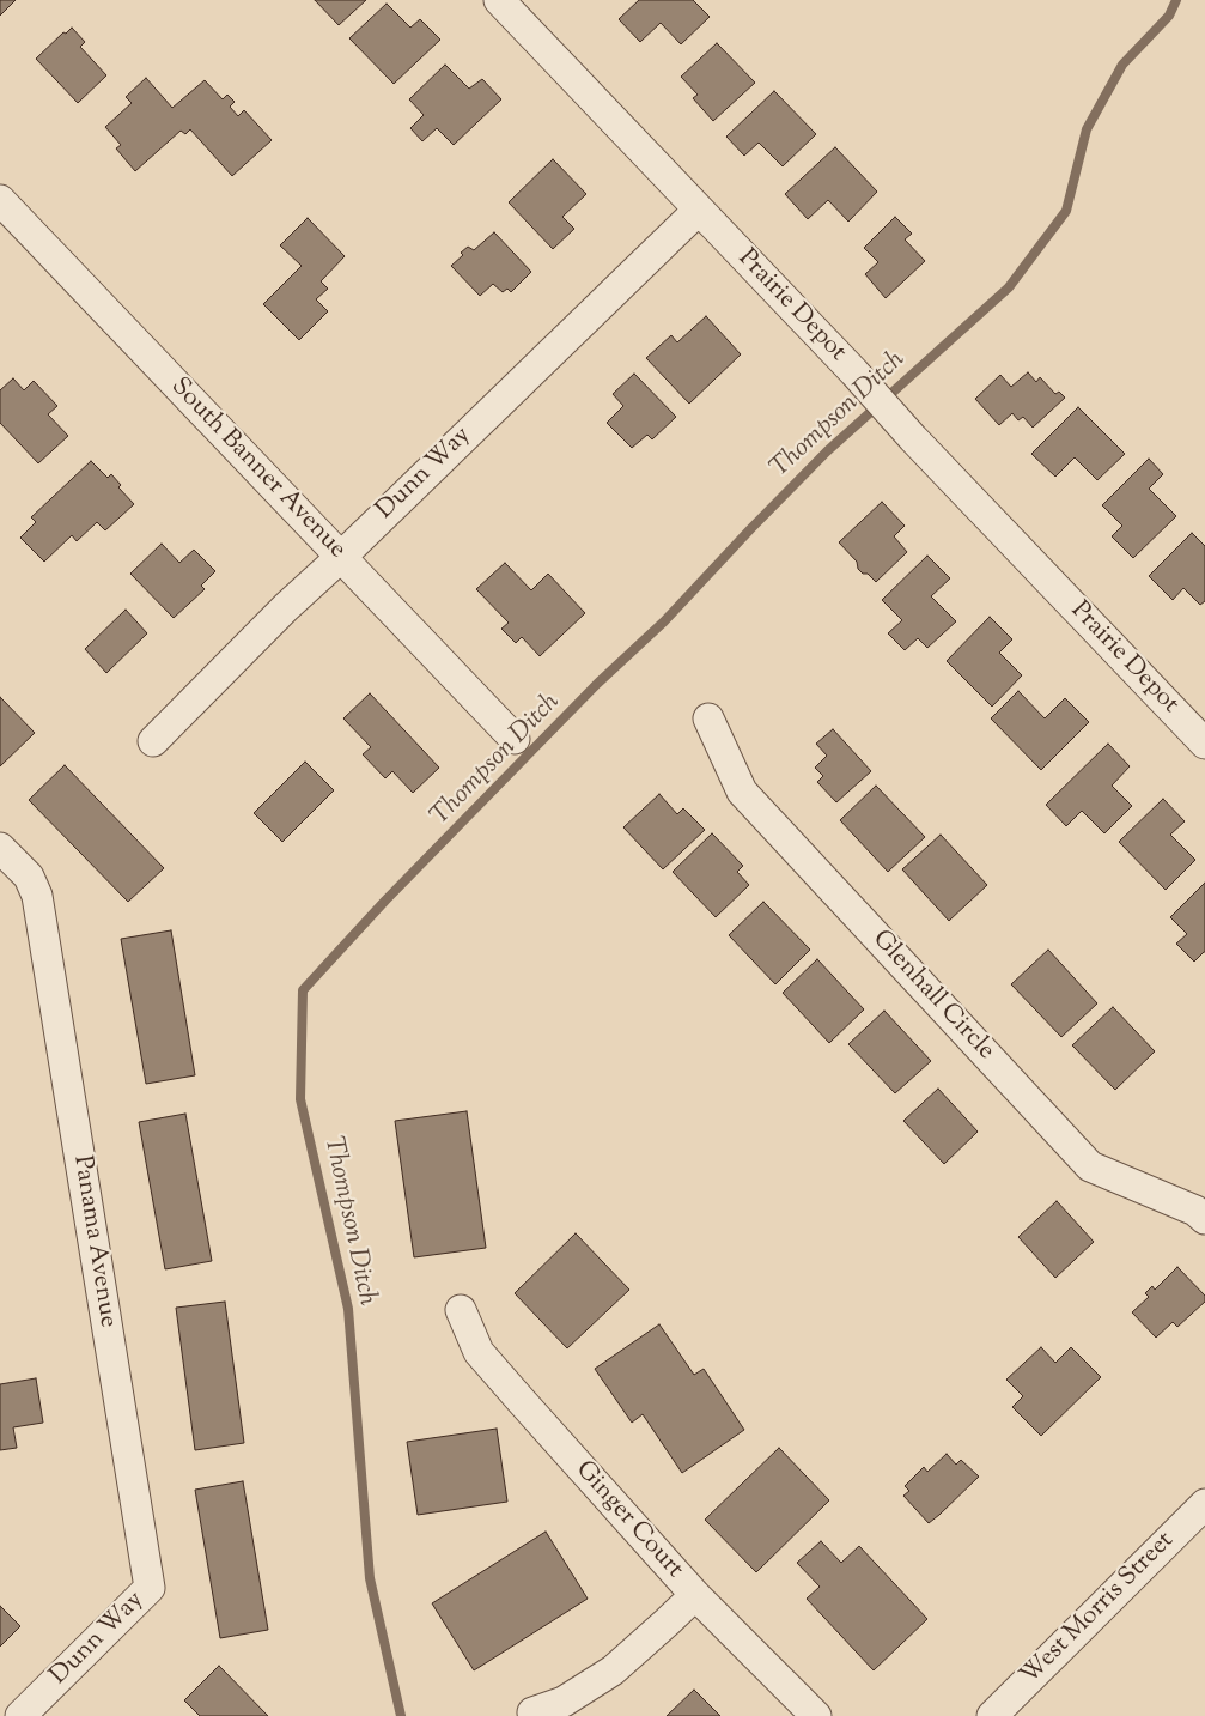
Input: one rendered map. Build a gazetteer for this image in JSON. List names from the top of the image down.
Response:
{
  "streets": {
    "street": [
      "Prairie Depot",
      "South Banner Avenue",
      "Dunn Way",
      "Glenhall Circle",
      "Panama Avenue",
      "Ginger Court",
      "West Morris Street"
    ]
  },
  "crossings": [
    ["Prairie Depot", "Dunn Way"],
    ["South Banner Avenue", "Dunn Way"],
    ["Dunn Way", "Panama Avenue"]
  ],
  "water": ["Thompson Ditch"]
}
